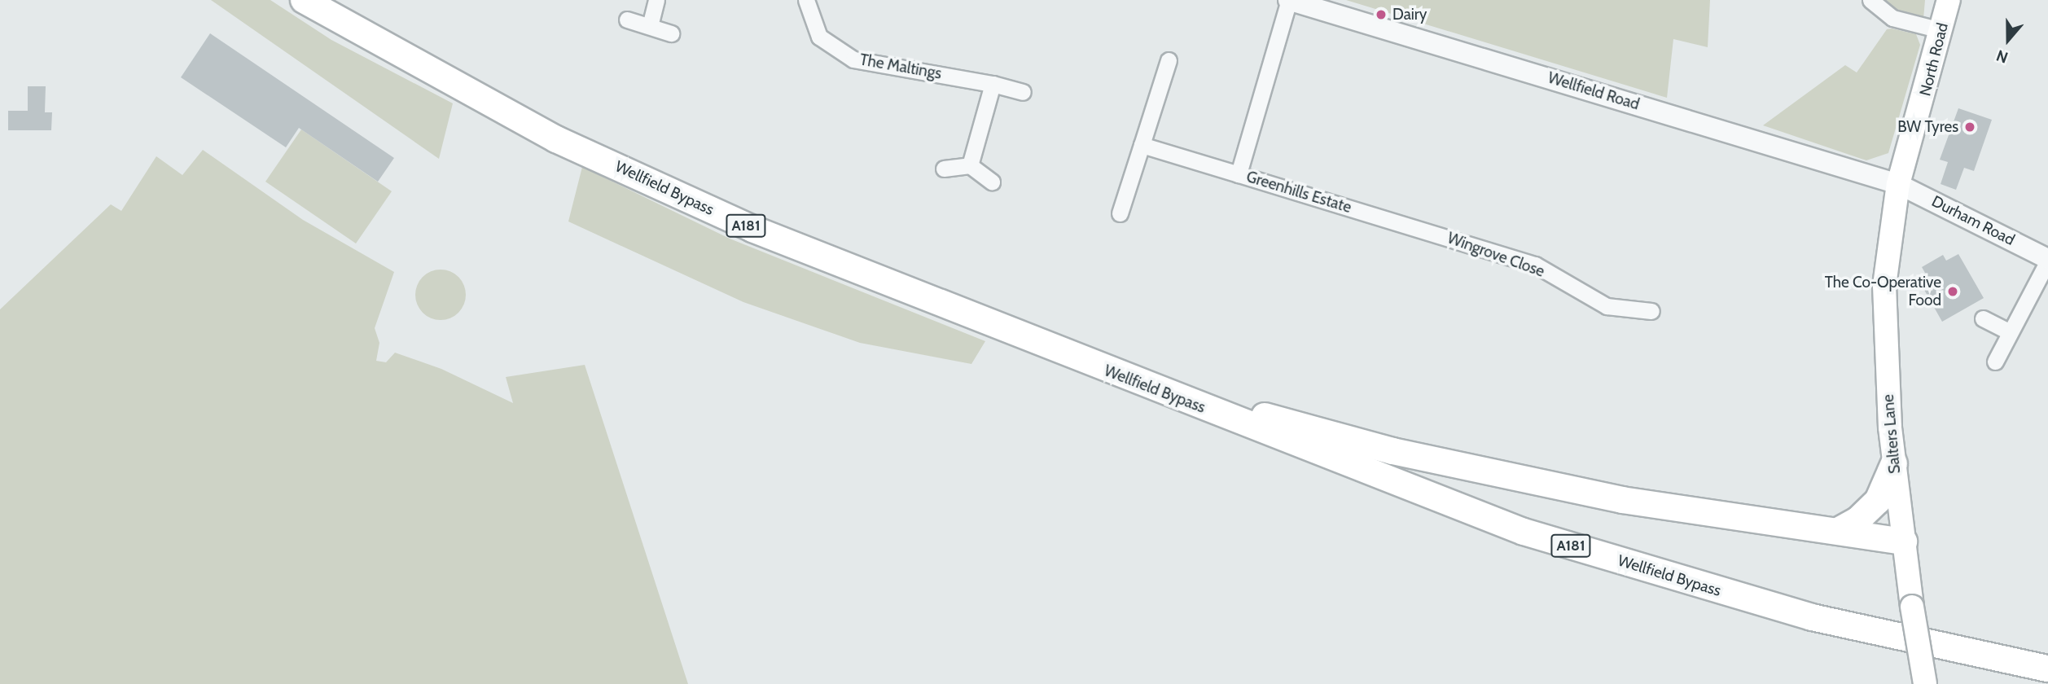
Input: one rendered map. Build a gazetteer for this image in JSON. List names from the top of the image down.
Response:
{
  "streets": {
    "main road": [
      "North Road",
      "Wellfield Bypass",
      "A181",
      "Salters Lane"
    ],
    "street": [
      "The Maltings",
      "Wellfield Road",
      "Greenhills Estate",
      "Durham Road",
      "Wingrove Close"
    ]
  },
  "crossings": [
    ["North Road", "Wellfield Road"],
    ["North Road", "Durham Road"],
    ["North Road", "Salters Lane"],
    ["Wellfield Road", "Greenhills Estate"],
    ["Wellfield Road", "Durham Road"],
    ["Wellfield Road", "Salters Lane"],
    ["Greenhills Estate", "Wingrove Close"],
    ["Durham Road", "Salters Lane"]
  ],
  "places": ["Dairy", "BW Tyres", "The Co-Operative Food"],
  "north": "bottom"
}
